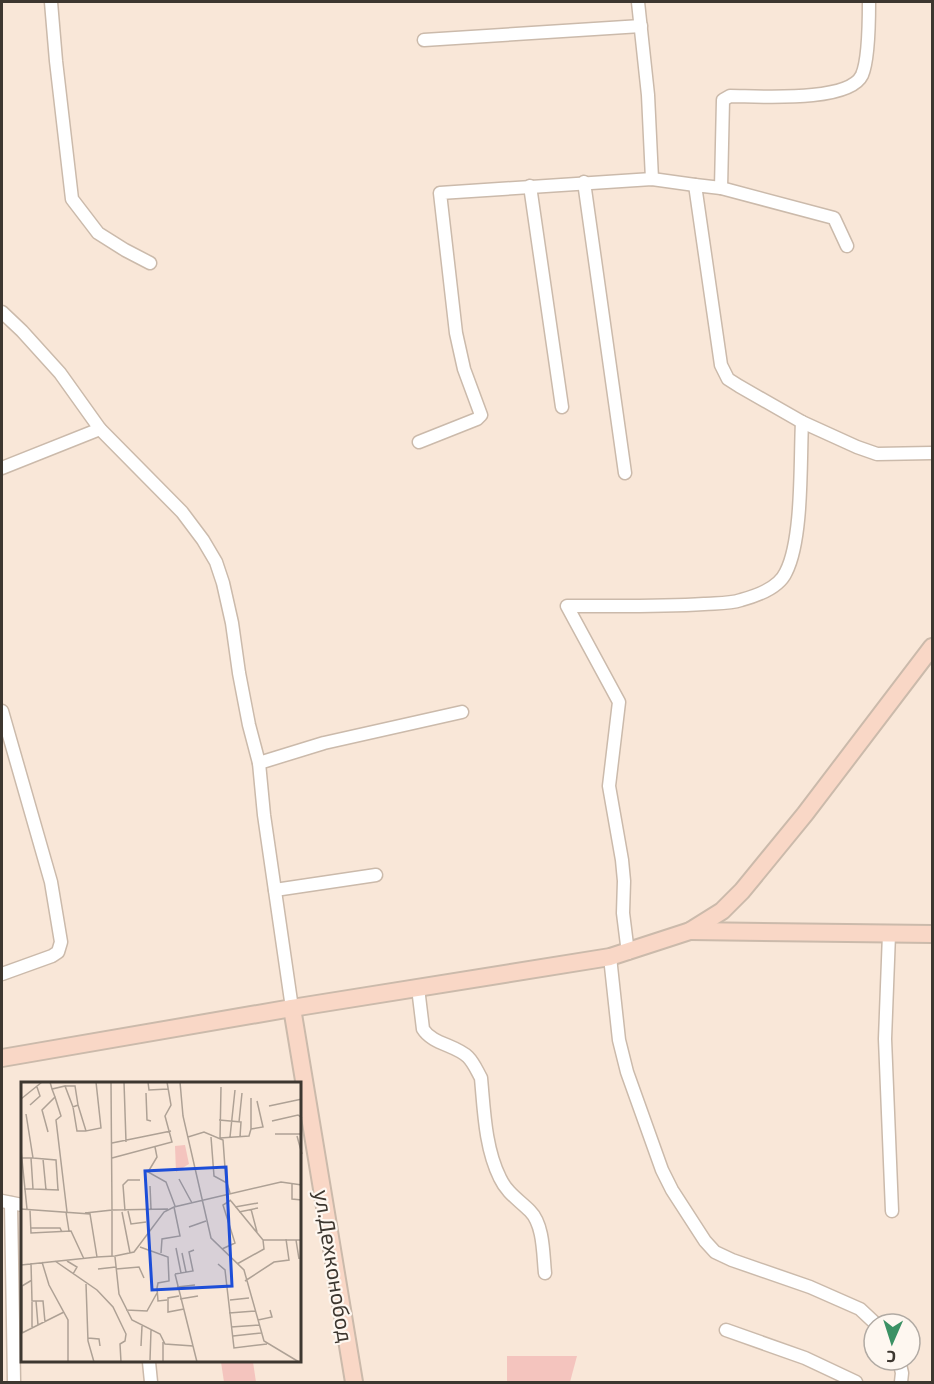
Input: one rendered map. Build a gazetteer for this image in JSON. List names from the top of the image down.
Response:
{
  "streets": {
    "main road": ["ул.Дехконобод"]
  },
  "north": "bottom"
}
